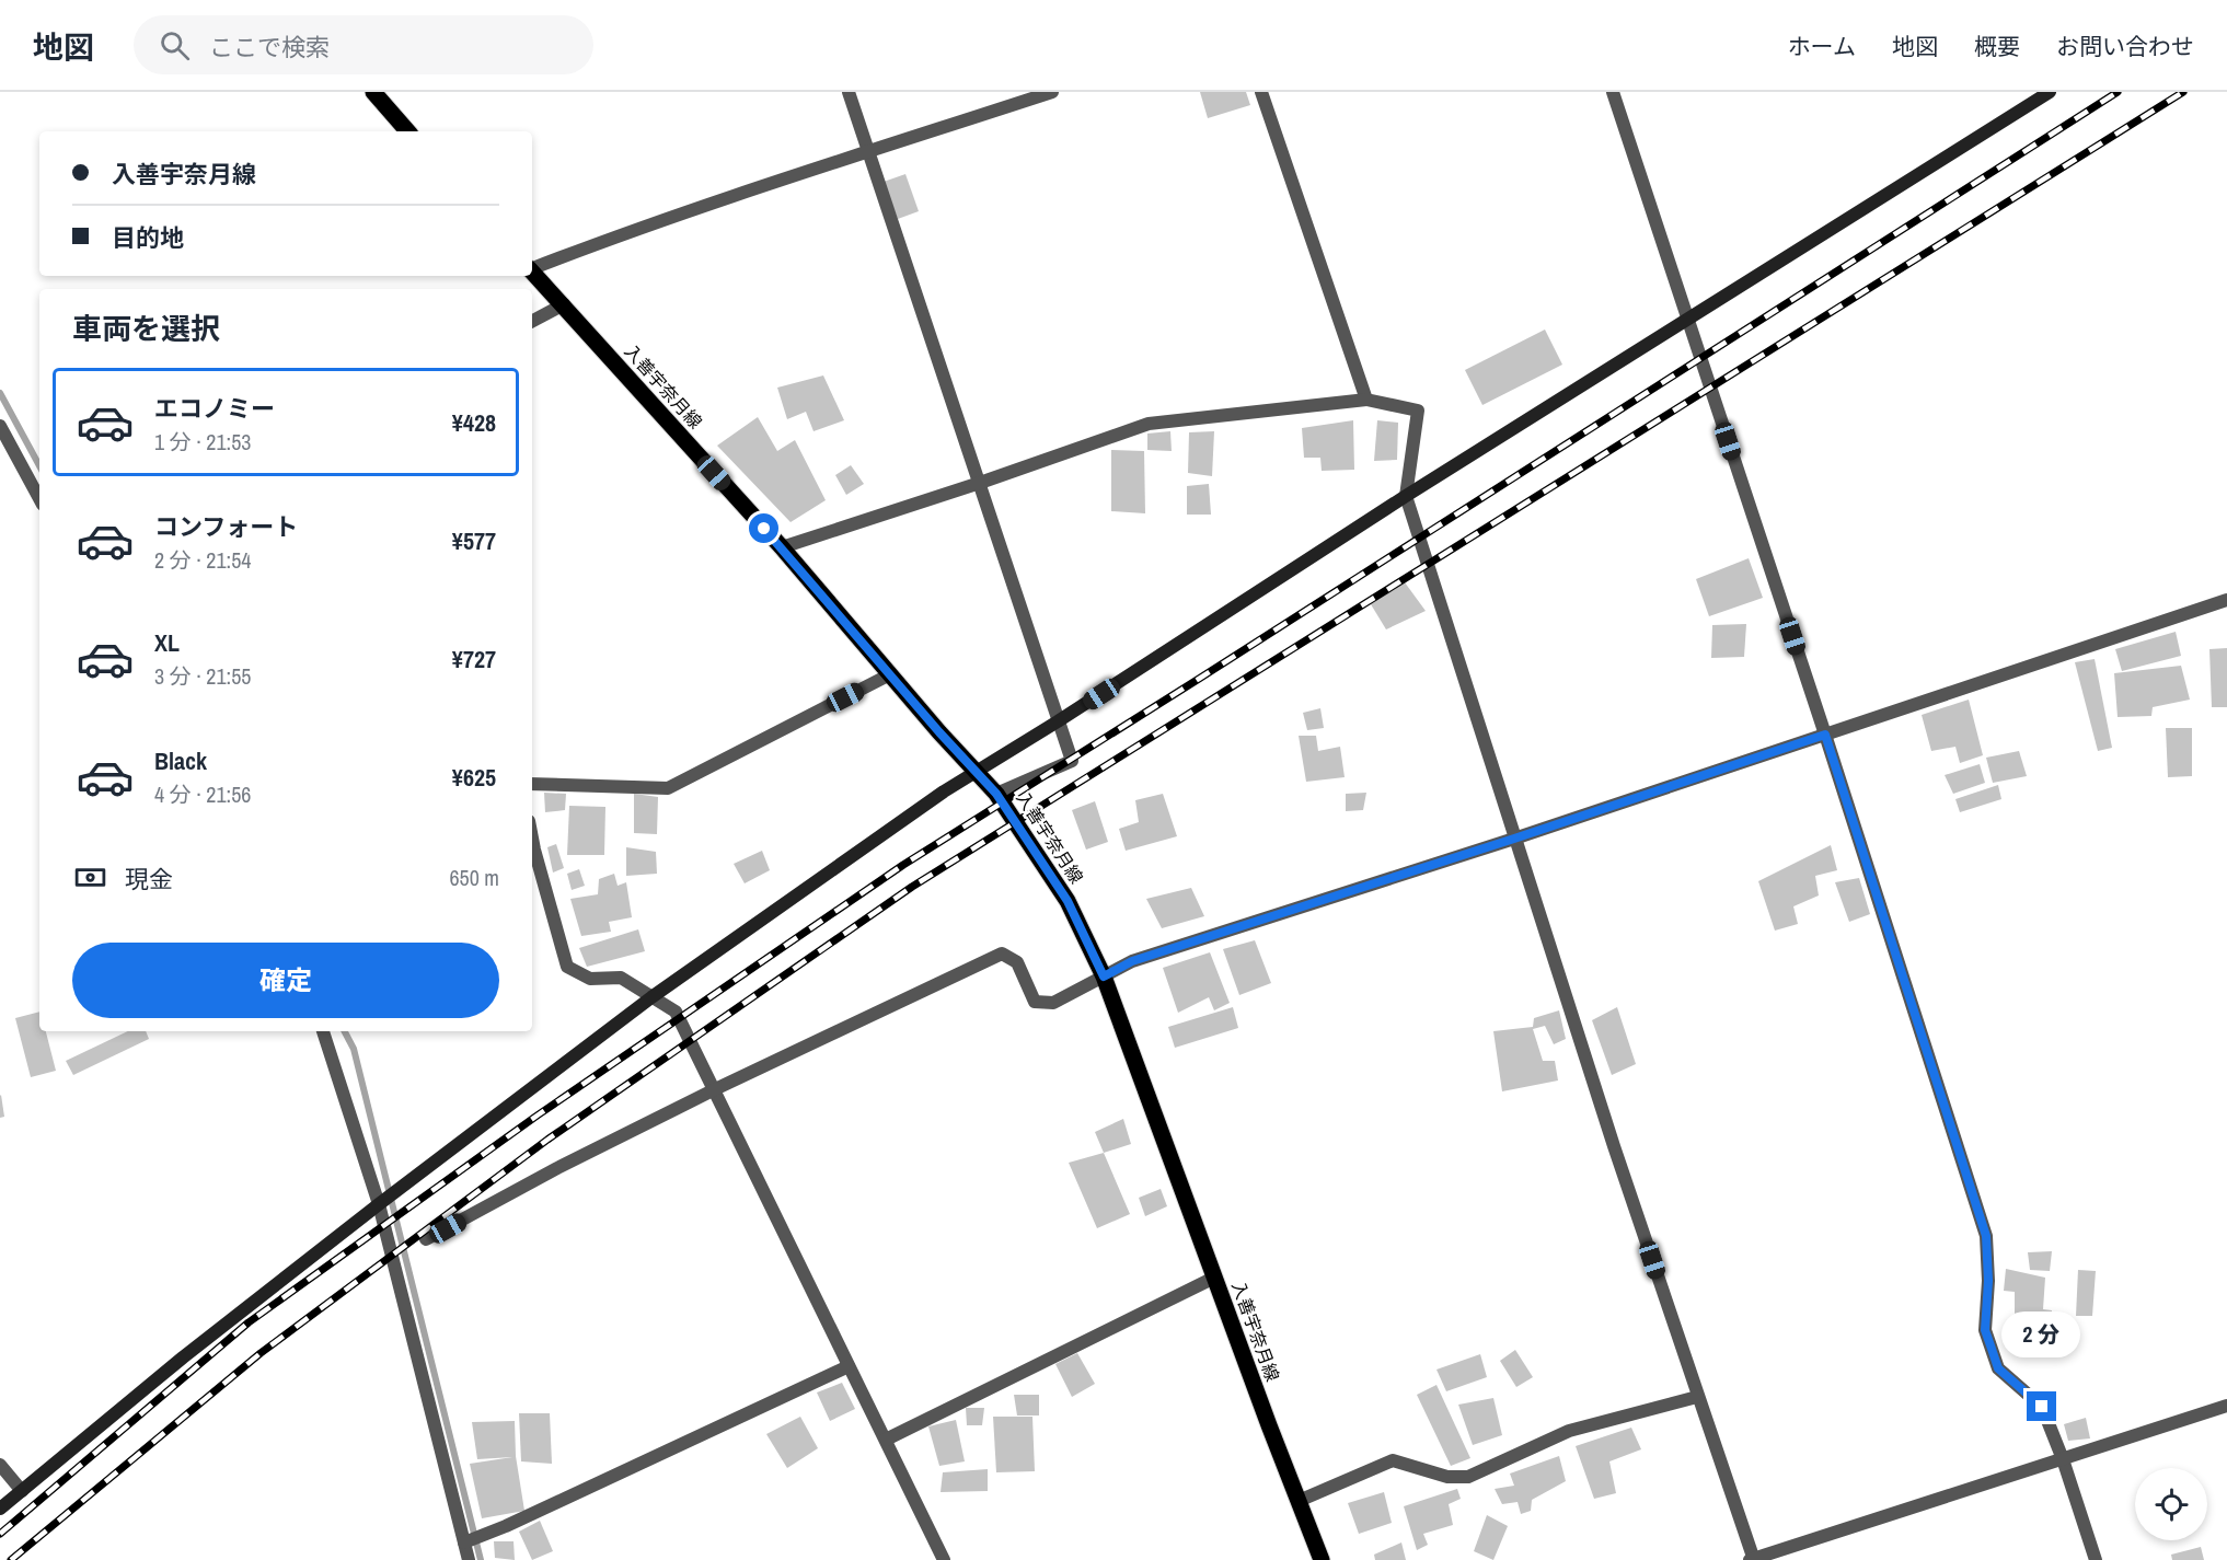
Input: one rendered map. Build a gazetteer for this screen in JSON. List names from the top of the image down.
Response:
{
  "streets": {
    "main road": ["入善宇奈月線"]
  },
  "page": {
    "header": "地図",
    "search": "ここで検索",
    "nav": [
      "ホーム",
      "地図",
      "概要",
      "お問い合わせ"
    ],
    "banner": ["入善宇奈月線", "目的地"],
    "heading": "車両を選択",
    "list": [
      {
        "name": "エコノミー",
        "note": "1 分 · 21:53",
        "value": "¥428"
      },
      {
        "name": "コンフォート",
        "note": "2 分 · 21:54",
        "value": "¥577"
      },
      {
        "name": "XL",
        "note": "3 分 · 21:55",
        "value": "¥727"
      },
      {
        "name": "Black",
        "note": "4 分 · 21:56",
        "value": "¥625"
      }
    ],
    "pay": ["現金", "650 m"],
    "buttons": "確定",
    "bubble": "2 分"
  }
}
